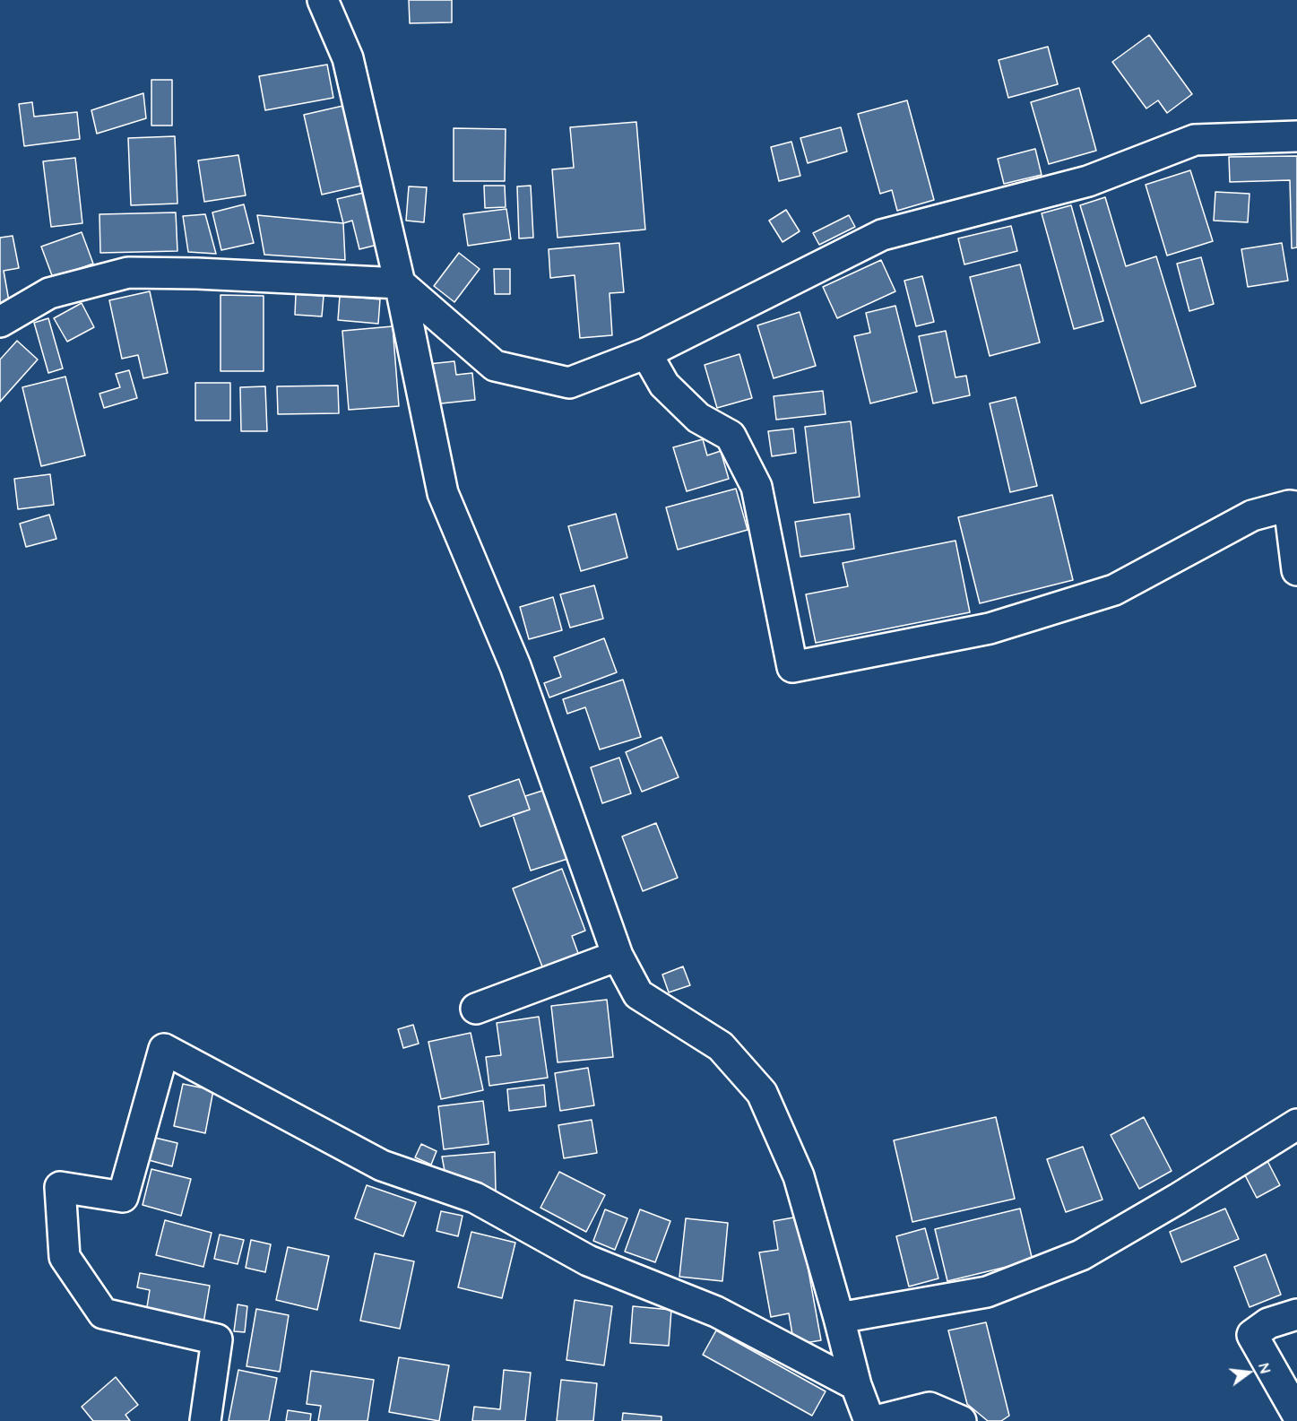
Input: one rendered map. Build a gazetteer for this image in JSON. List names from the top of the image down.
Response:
{
  "north": "right"
}
